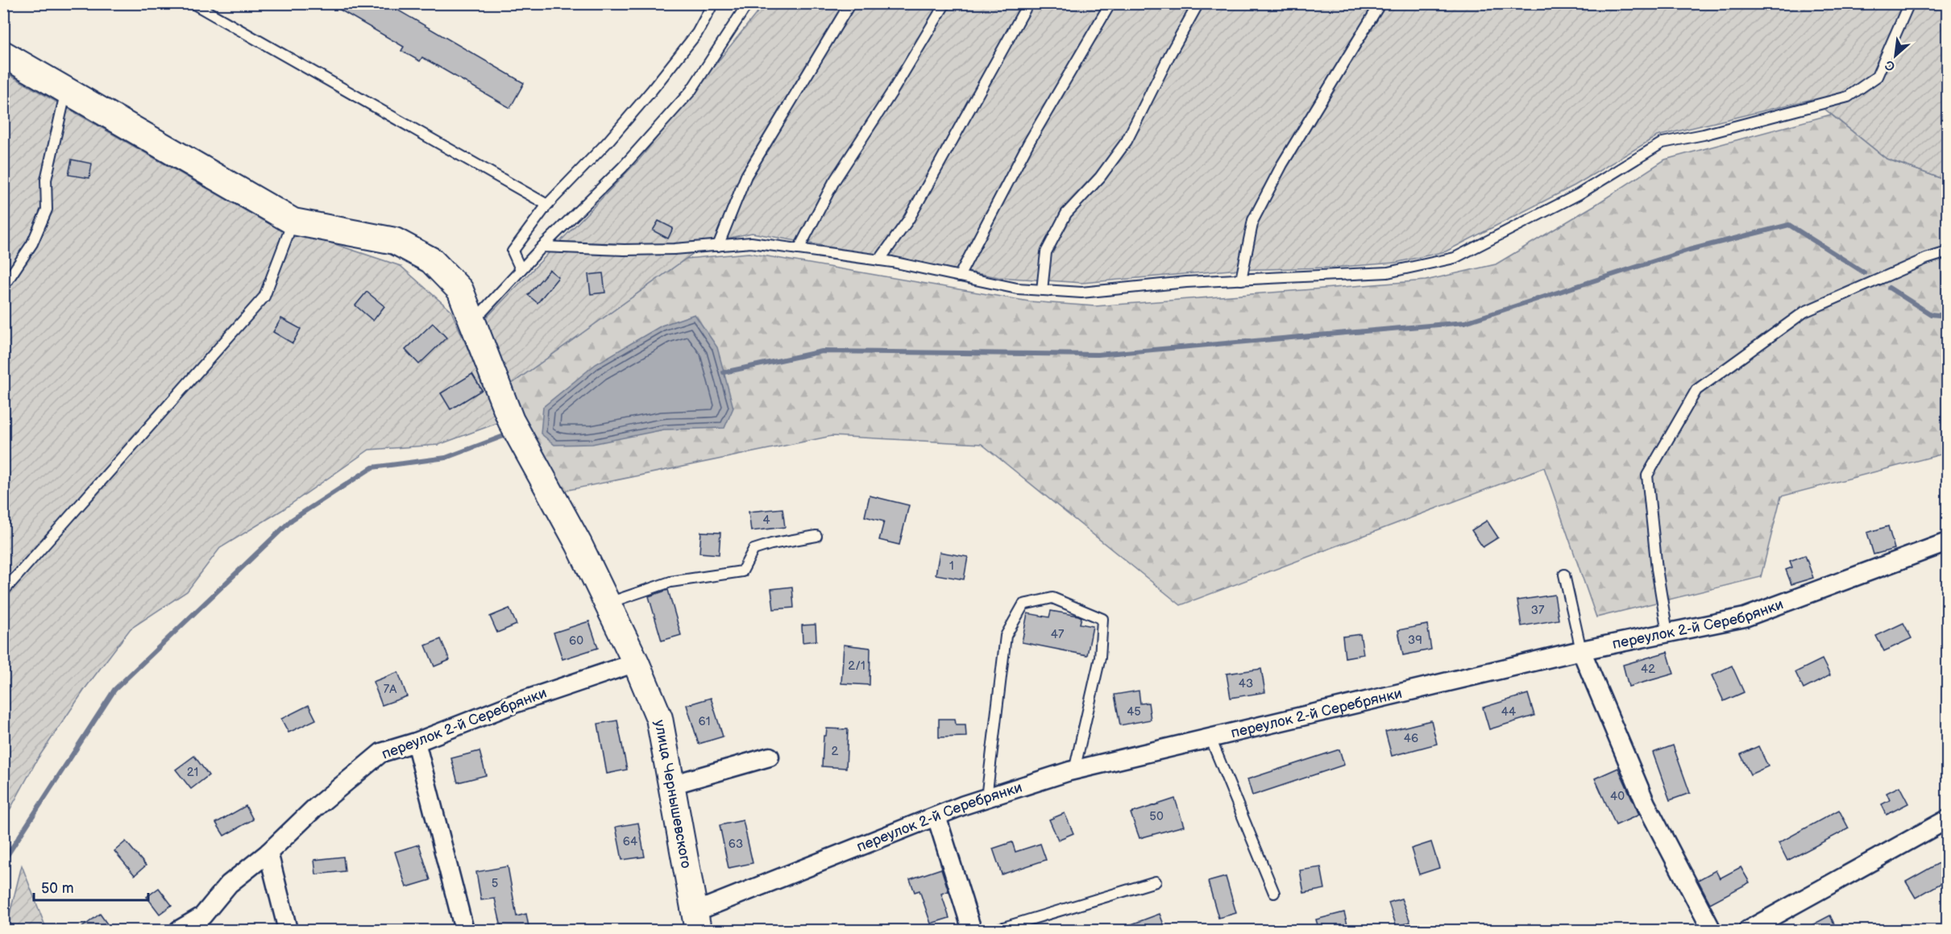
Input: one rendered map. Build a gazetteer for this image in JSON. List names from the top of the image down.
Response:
{
  "streets": {
    "street": ["переулок 2-й Серебрянки", "улица Чернышевского"]
  },
  "crossings": [
    ["переулок 2-й Серебрянки", "улица Чернышевского"]
  ],
  "house_numbers": [
    "4",
    "1",
    "37",
    "47",
    "39",
    "60",
    "2/1",
    "42",
    "43",
    "7А",
    "45",
    "44",
    "61",
    "46",
    "2",
    "21",
    "40",
    "50",
    "64",
    "63",
    "5"
  ],
  "scale_bar": "50 m",
  "north": "bottom left"
}
